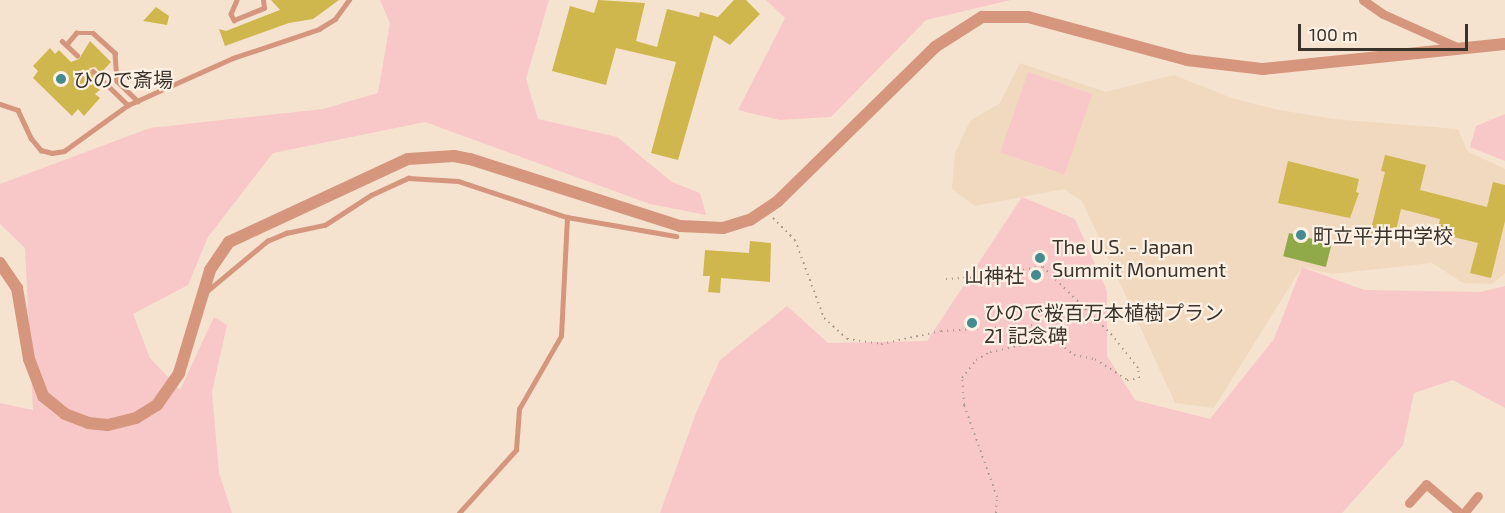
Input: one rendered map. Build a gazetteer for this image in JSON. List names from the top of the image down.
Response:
{
  "places": [
    "ひので斎場",
    "町立平井中学校",
    "The U.S. - Japan Summit Monument",
    "山神社",
    "ひので桜百万本植樹プラン 21 記念碑"
  ],
  "scale_bar": "100 m"
}
